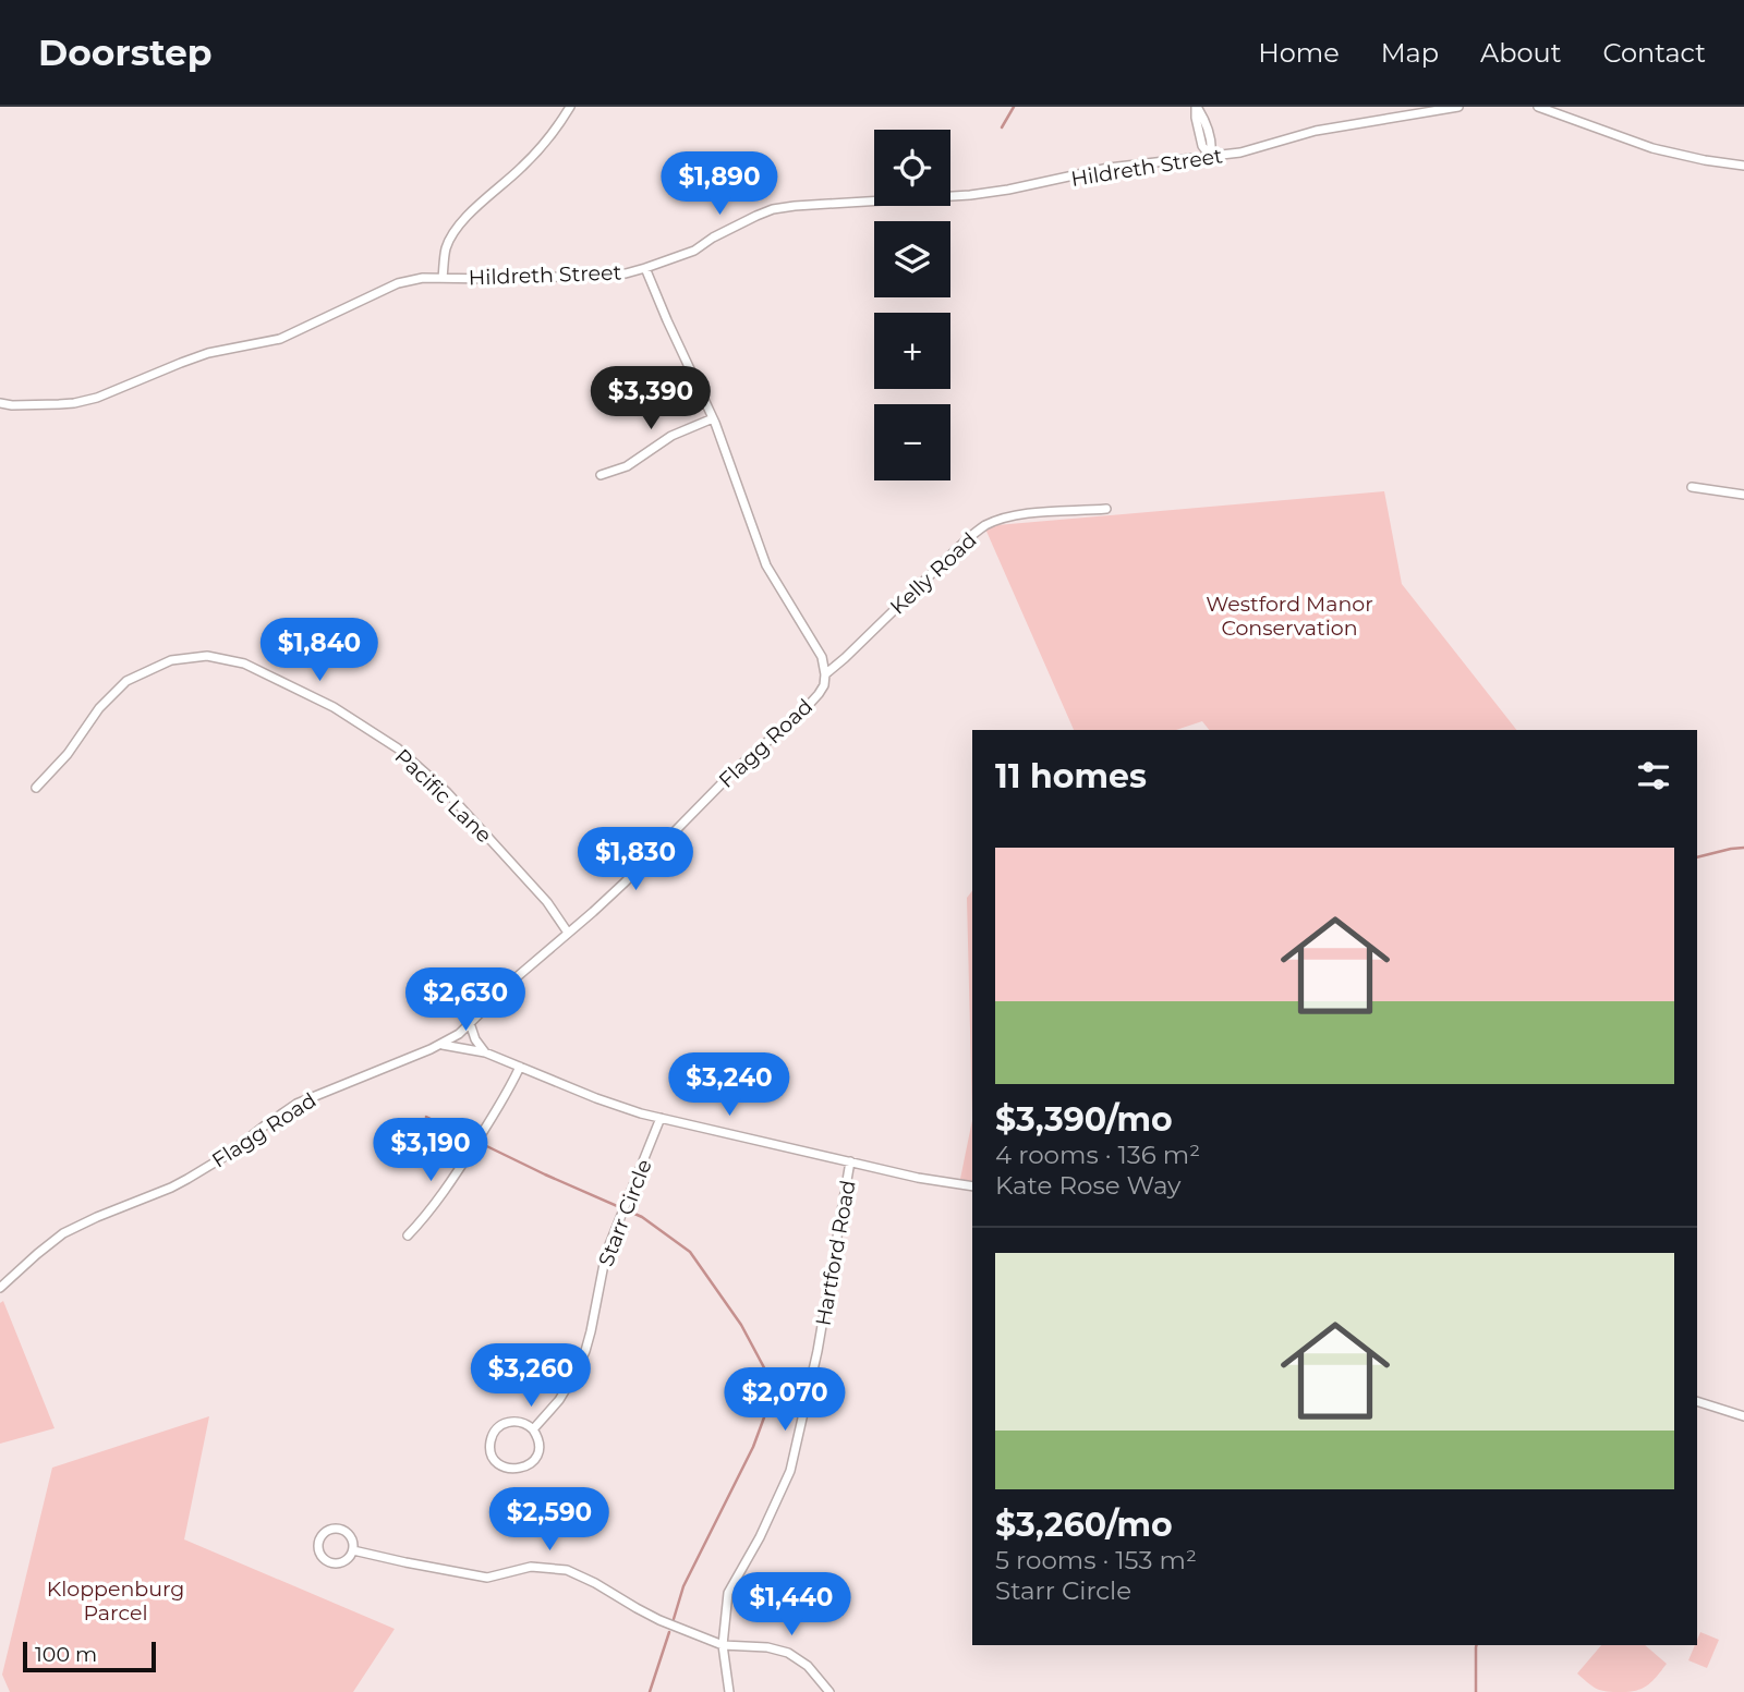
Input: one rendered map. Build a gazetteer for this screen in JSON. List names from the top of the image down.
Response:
{
  "streets": {
    "street": [
      "Hildreth Street",
      "Kelly Road",
      "Flagg Road",
      "Pacific Lane",
      "Starr Circle",
      "Hartford Road"
    ]
  },
  "crossings": [
    ["Hildreth Street", "Flagg Road"],
    ["Kelly Road", "Flagg Road"],
    ["Flagg Road", "Pacific Lane"]
  ],
  "parks": ["Westford Manor Conservation", "Kloppenburg Parcel"],
  "scale_bar": "100 m",
  "page": {
    "header": "Doorstep",
    "nav": [
      "Home",
      "Map",
      "About",
      "Contact"
    ],
    "map_buttons": ["+", "−"],
    "price": [
      "$1,890",
      "$3,390",
      "$1,840",
      "$1,830",
      "$2,630",
      "$3,240",
      "$3,190",
      "$3,260",
      "$2,070",
      "$2,590",
      "$1,440"
    ],
    "heading": "11 homes",
    "list": [
      {
        "name": "$3,390/mo",
        "note": "4 rooms · 136 m² · Kate Rose Way"
      },
      {
        "name": "$3,260/mo",
        "note": "5 rooms · 153 m² · Starr Circle"
      }
    ],
    "scale": "100 m"
  }
}
